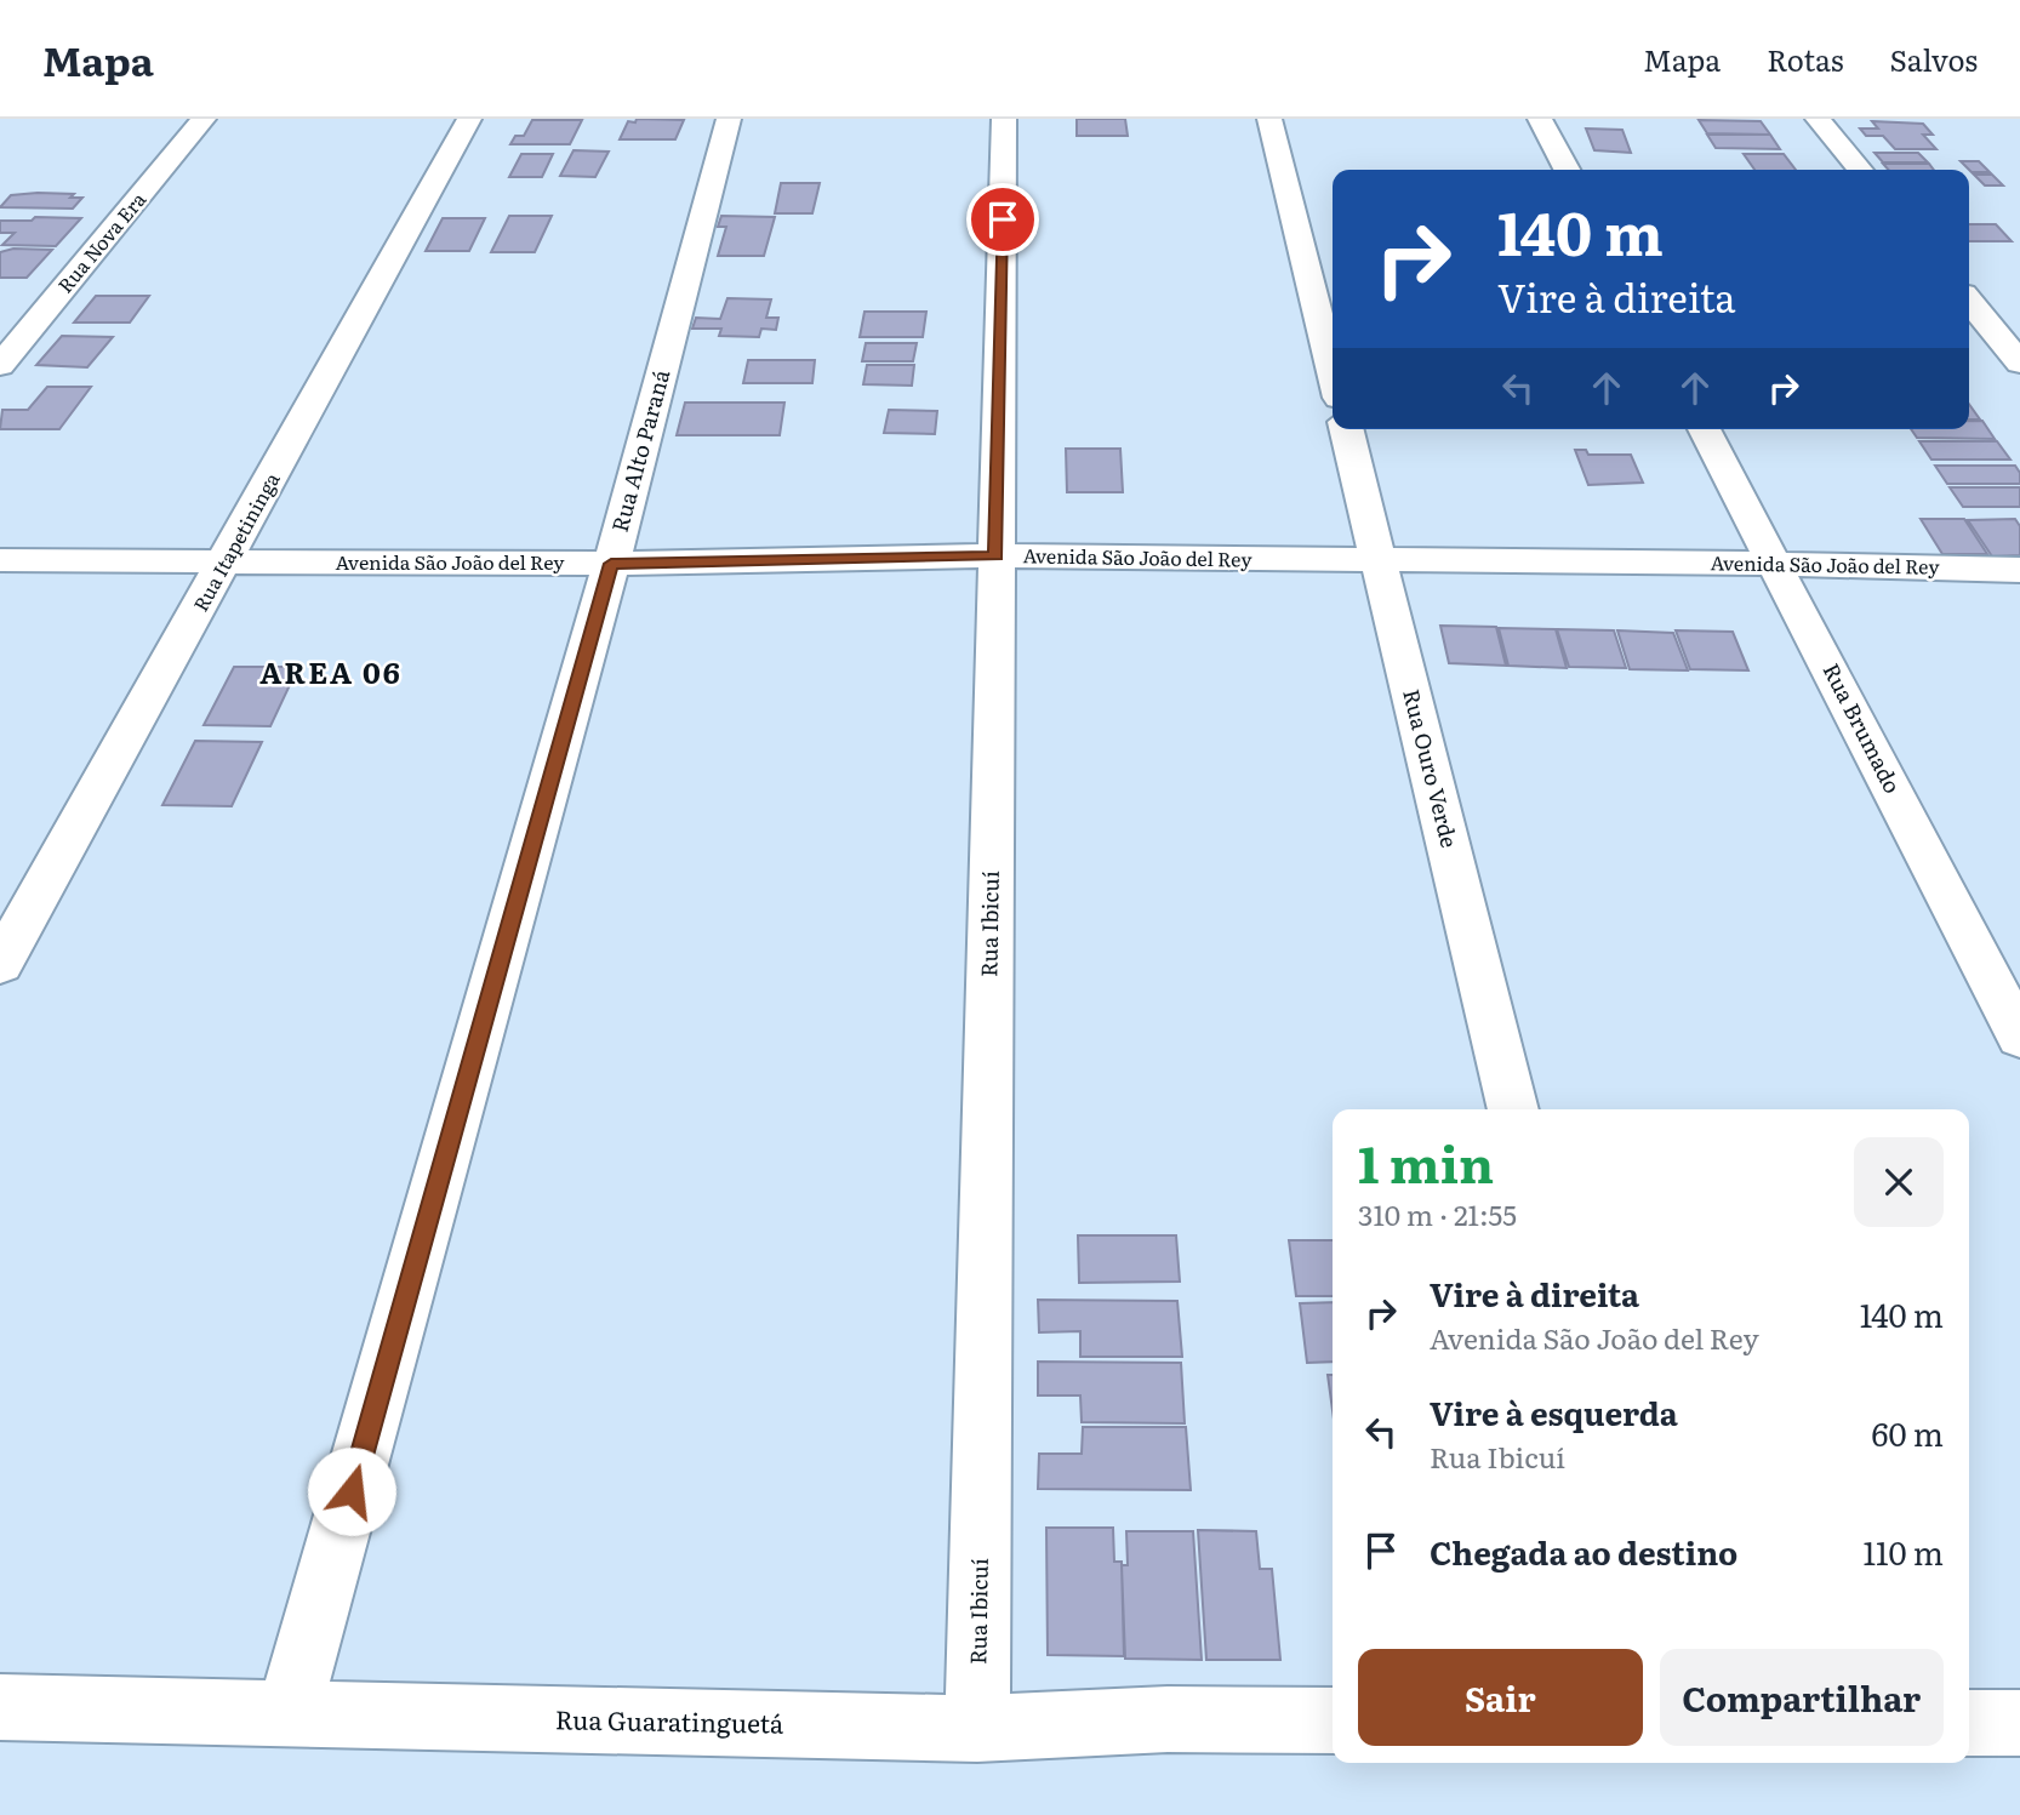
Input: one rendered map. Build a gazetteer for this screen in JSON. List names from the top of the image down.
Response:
{
  "streets": {
    "street": [
      "Rua Nova Era",
      "Rua Alto Paraná",
      "Rua Itapetininga",
      "Avenida São João del Rey",
      "Rua Brumado",
      "Rua Ouro Verde",
      "Rua Ibicuí",
      "Rua Guaratinguetá"
    ]
  },
  "crossings": [
    ["Rua Alto Paraná", "Avenida São João del Rey"],
    ["Rua Alto Paraná", "Rua Guaratinguetá"],
    ["Rua Itapetininga", "Avenida São João del Rey"],
    ["Avenida São João del Rey", "Rua Brumado"],
    ["Avenida São João del Rey", "Rua Ouro Verde"],
    ["Avenida São João del Rey", "Rua Ibicuí"],
    ["Rua Ibicuí", "Rua Guaratinguetá"]
  ],
  "districts": ["AREA 06"],
  "page": {
    "header": "Mapa",
    "nav": ["Mapa", "Rotas", "Salvos"],
    "turn": ["140 m", "Vire à direita"],
    "heading": ["1 min", "310 m · 21:55"],
    "list": [
      {
        "name": "Vire à direita",
        "note": "Avenida São João del Rey",
        "value": "140 m"
      },
      {
        "name": "Vire à esquerda",
        "note": "Rua Ibicuí",
        "value": "60 m"
      },
      {
        "name": "Chegada ao destino",
        "value": "110 m"
      }
    ],
    "buttons": ["Sair", "Compartilhar"]
  }
}
